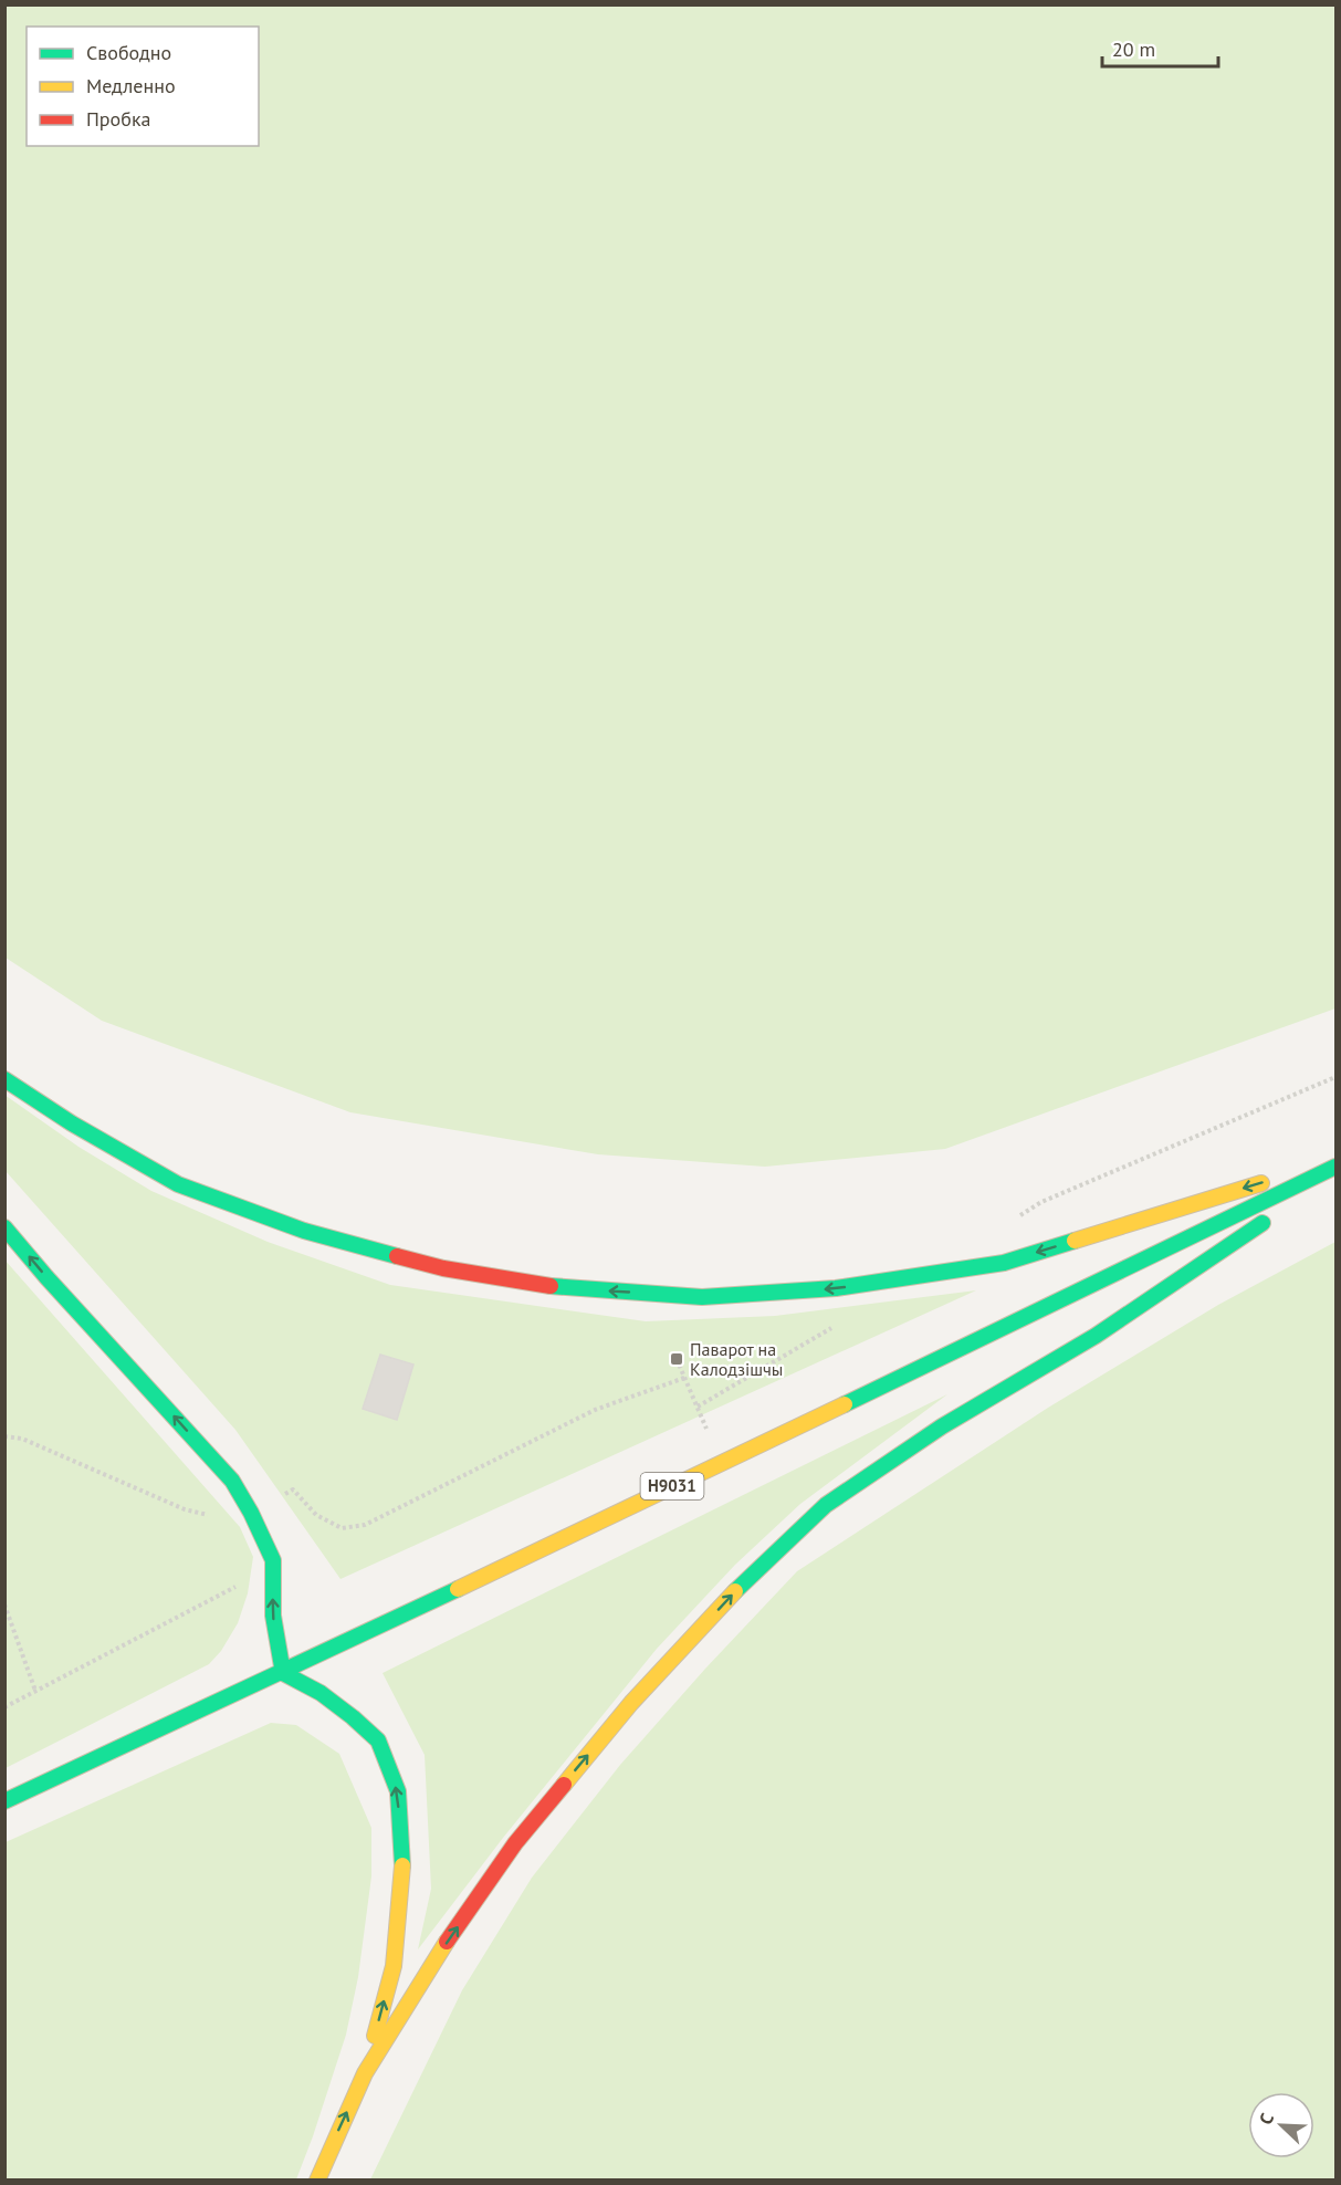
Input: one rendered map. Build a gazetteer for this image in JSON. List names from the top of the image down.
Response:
{
  "streets": {
    "highway": ["Н9031"]
  },
  "places": {
    "transit": ["Паварот на Калодзішчы"]
  },
  "legend": ["Свободно", "Медленно", "Пробка"],
  "scale_bar": "20 m",
  "north": "top left"
}
